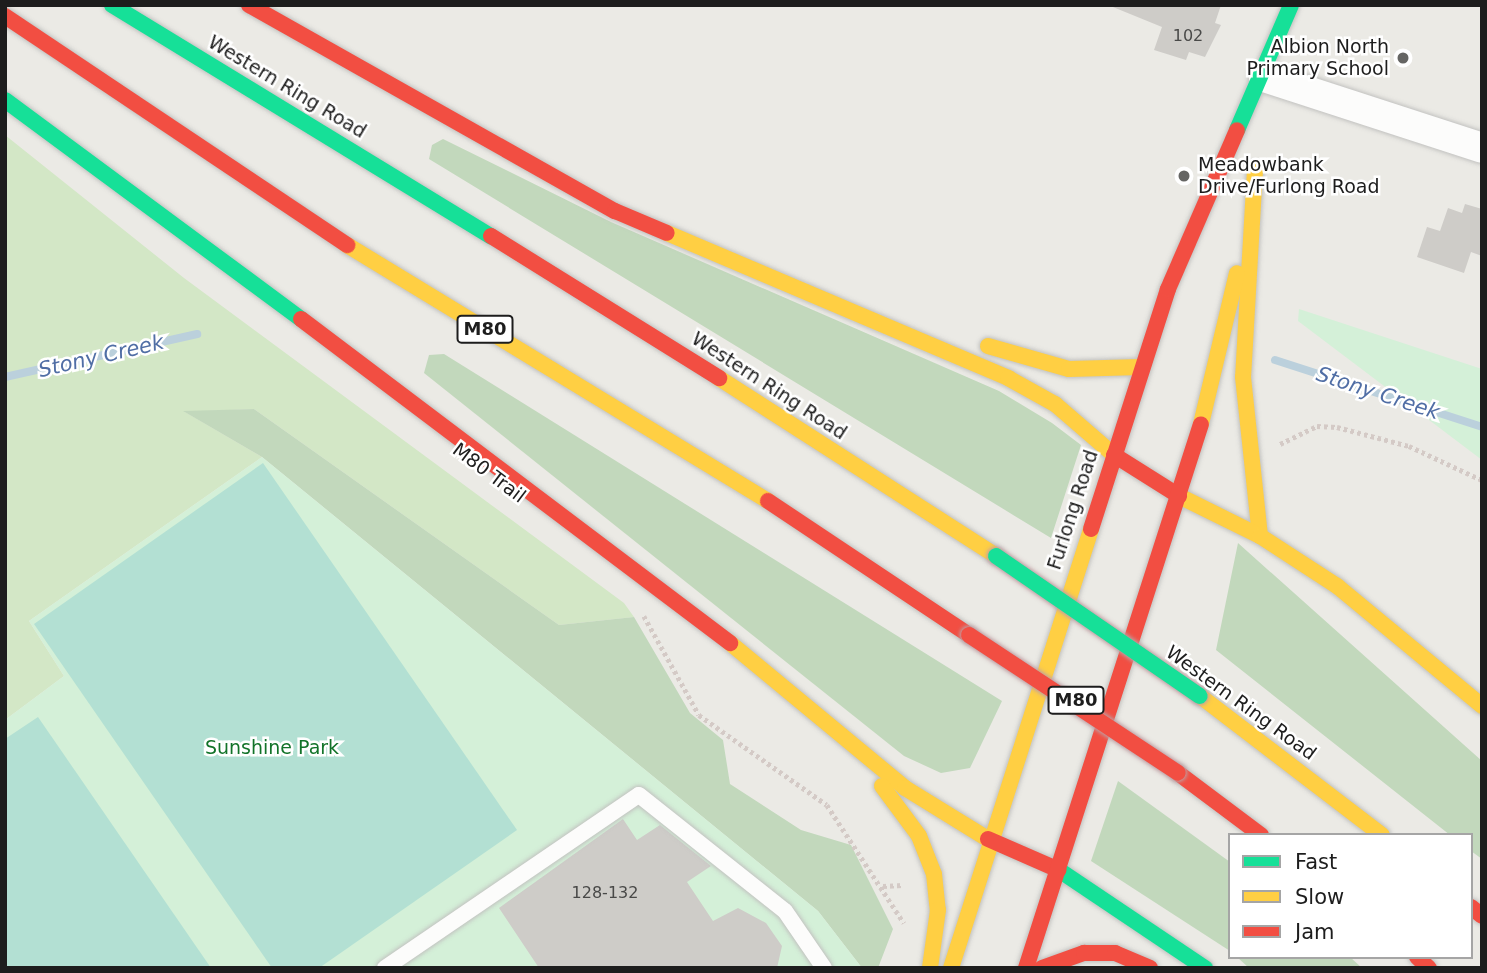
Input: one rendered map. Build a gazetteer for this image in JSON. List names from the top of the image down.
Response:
{
  "streets": {
    "main road": ["Western Ring Road", "M80", "Furlong Road"]
  },
  "water": ["Stony Creek"],
  "parks": ["Sunshine Park"],
  "places": ["Albion North Primary School", "Meadowbank Drive/Furlong Road"],
  "house_numbers": ["102", "128-132"],
  "legend": ["Fast", "Slow", "Jam"]
}
